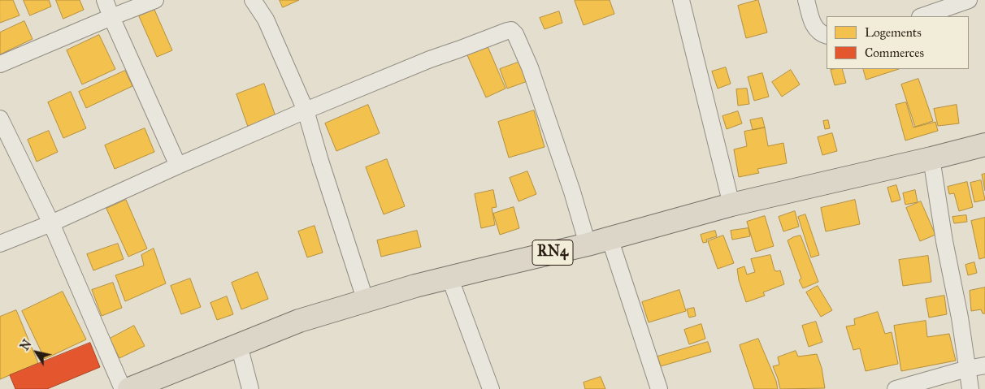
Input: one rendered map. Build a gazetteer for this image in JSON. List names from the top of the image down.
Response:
{
  "streets": {
    "highway": ["RN4"]
  },
  "legend": ["Logements", "Commerces"],
  "north": "top left"
}
